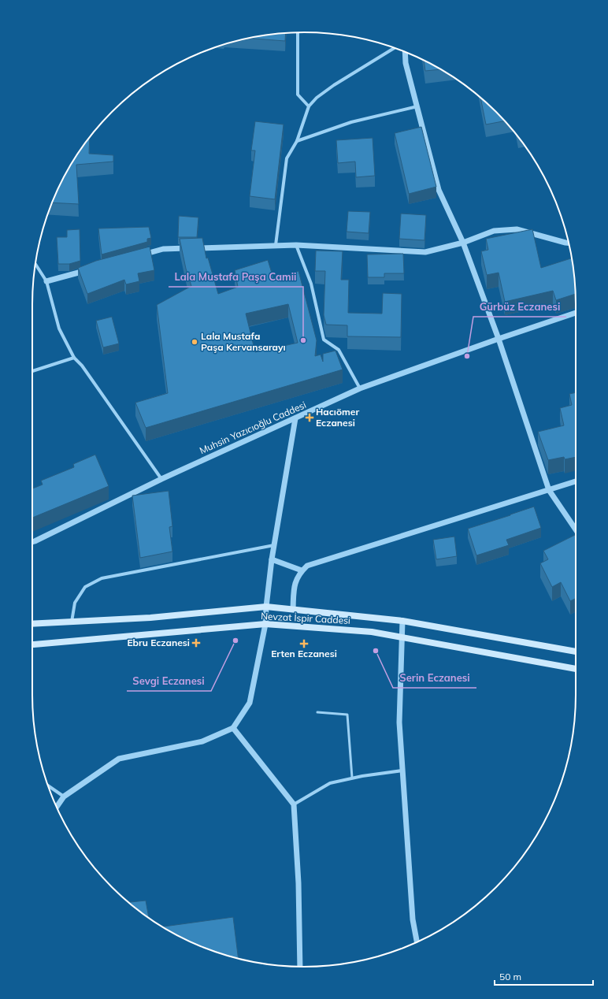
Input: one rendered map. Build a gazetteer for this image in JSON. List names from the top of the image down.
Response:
{
  "streets": {
    "main road": ["Nevzat İspir Caddesi"],
    "street": ["Muhsin Yazıcıoğlu Caddesi"]
  },
  "places": {
    "other": [
      "Lala Mustafa Paşa Camii",
      "Lala Mustafa Paşa Kervansarayı",
      "Gürbüz Eczanesi",
      "Sevgi Eczanesi",
      "Serin Eczanesi"
    ],
    "health": ["Hacıömer Eczanesi", "Ebru Eczanesi", "Erten Eczanesi"]
  },
  "scale_bar": "50 m"
}
